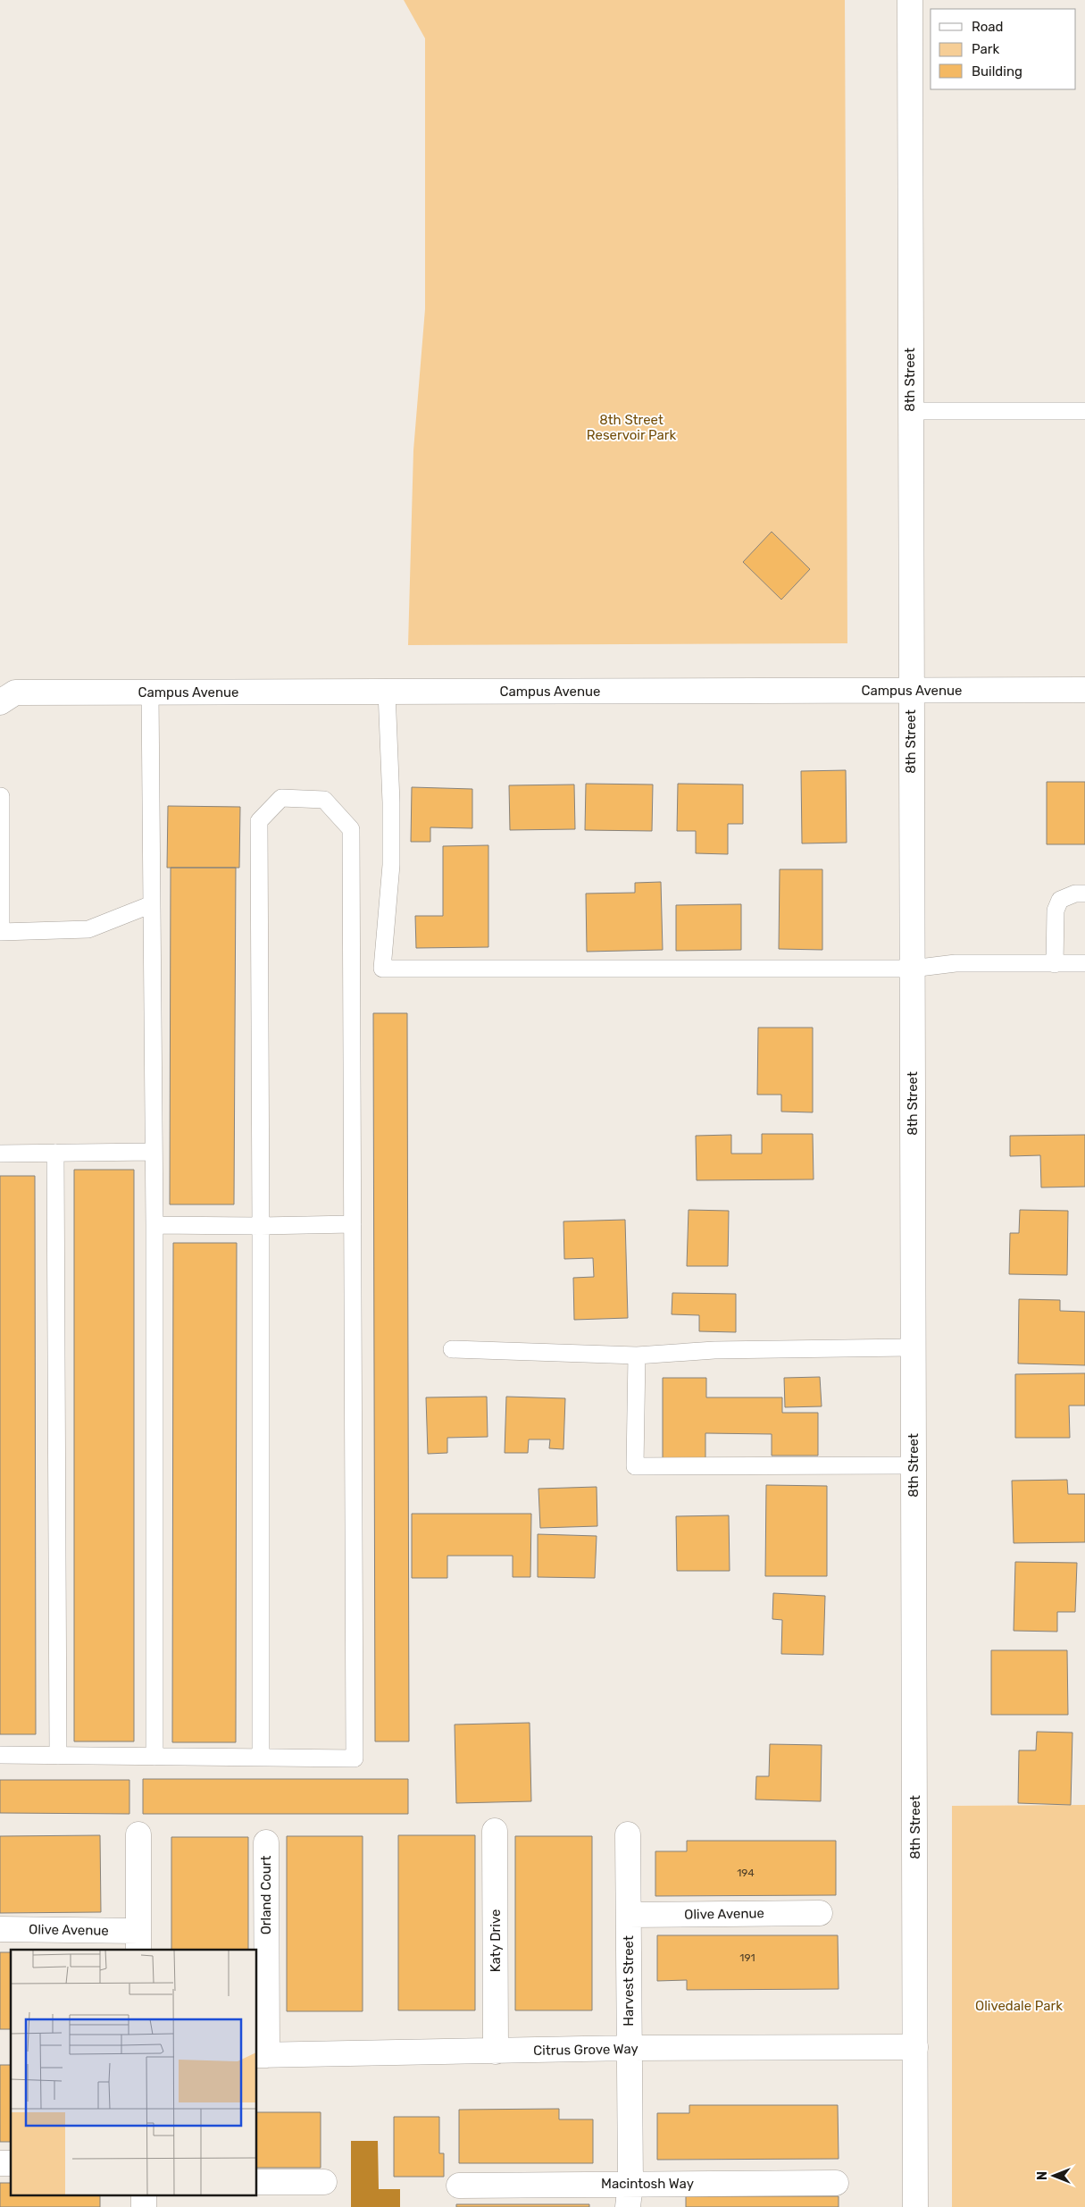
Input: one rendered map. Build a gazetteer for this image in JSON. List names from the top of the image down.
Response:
{
  "streets": {
    "street": [
      "8th Street",
      "Campus Avenue",
      "Orland Court",
      "Olive Avenue",
      "Katy Drive",
      "Harvest Street",
      "Citrus Grove Way",
      "Macintosh Way"
    ]
  },
  "crossings": [
    ["8th Street", "Campus Avenue"],
    ["8th Street", "Citrus Grove Way"],
    ["Orland Court", "Citrus Grove Way"],
    ["Olive Avenue", "Harvest Street"],
    ["Katy Drive", "Citrus Grove Way"],
    ["Harvest Street", "Citrus Grove Way"],
    ["Harvest Street", "Macintosh Way"]
  ],
  "parks": ["8th Street Reservoir Park", "Olivedale Park"],
  "house_numbers": ["194", "191"],
  "legend": ["Road", "Park", "Building"],
  "north": "left"
}
